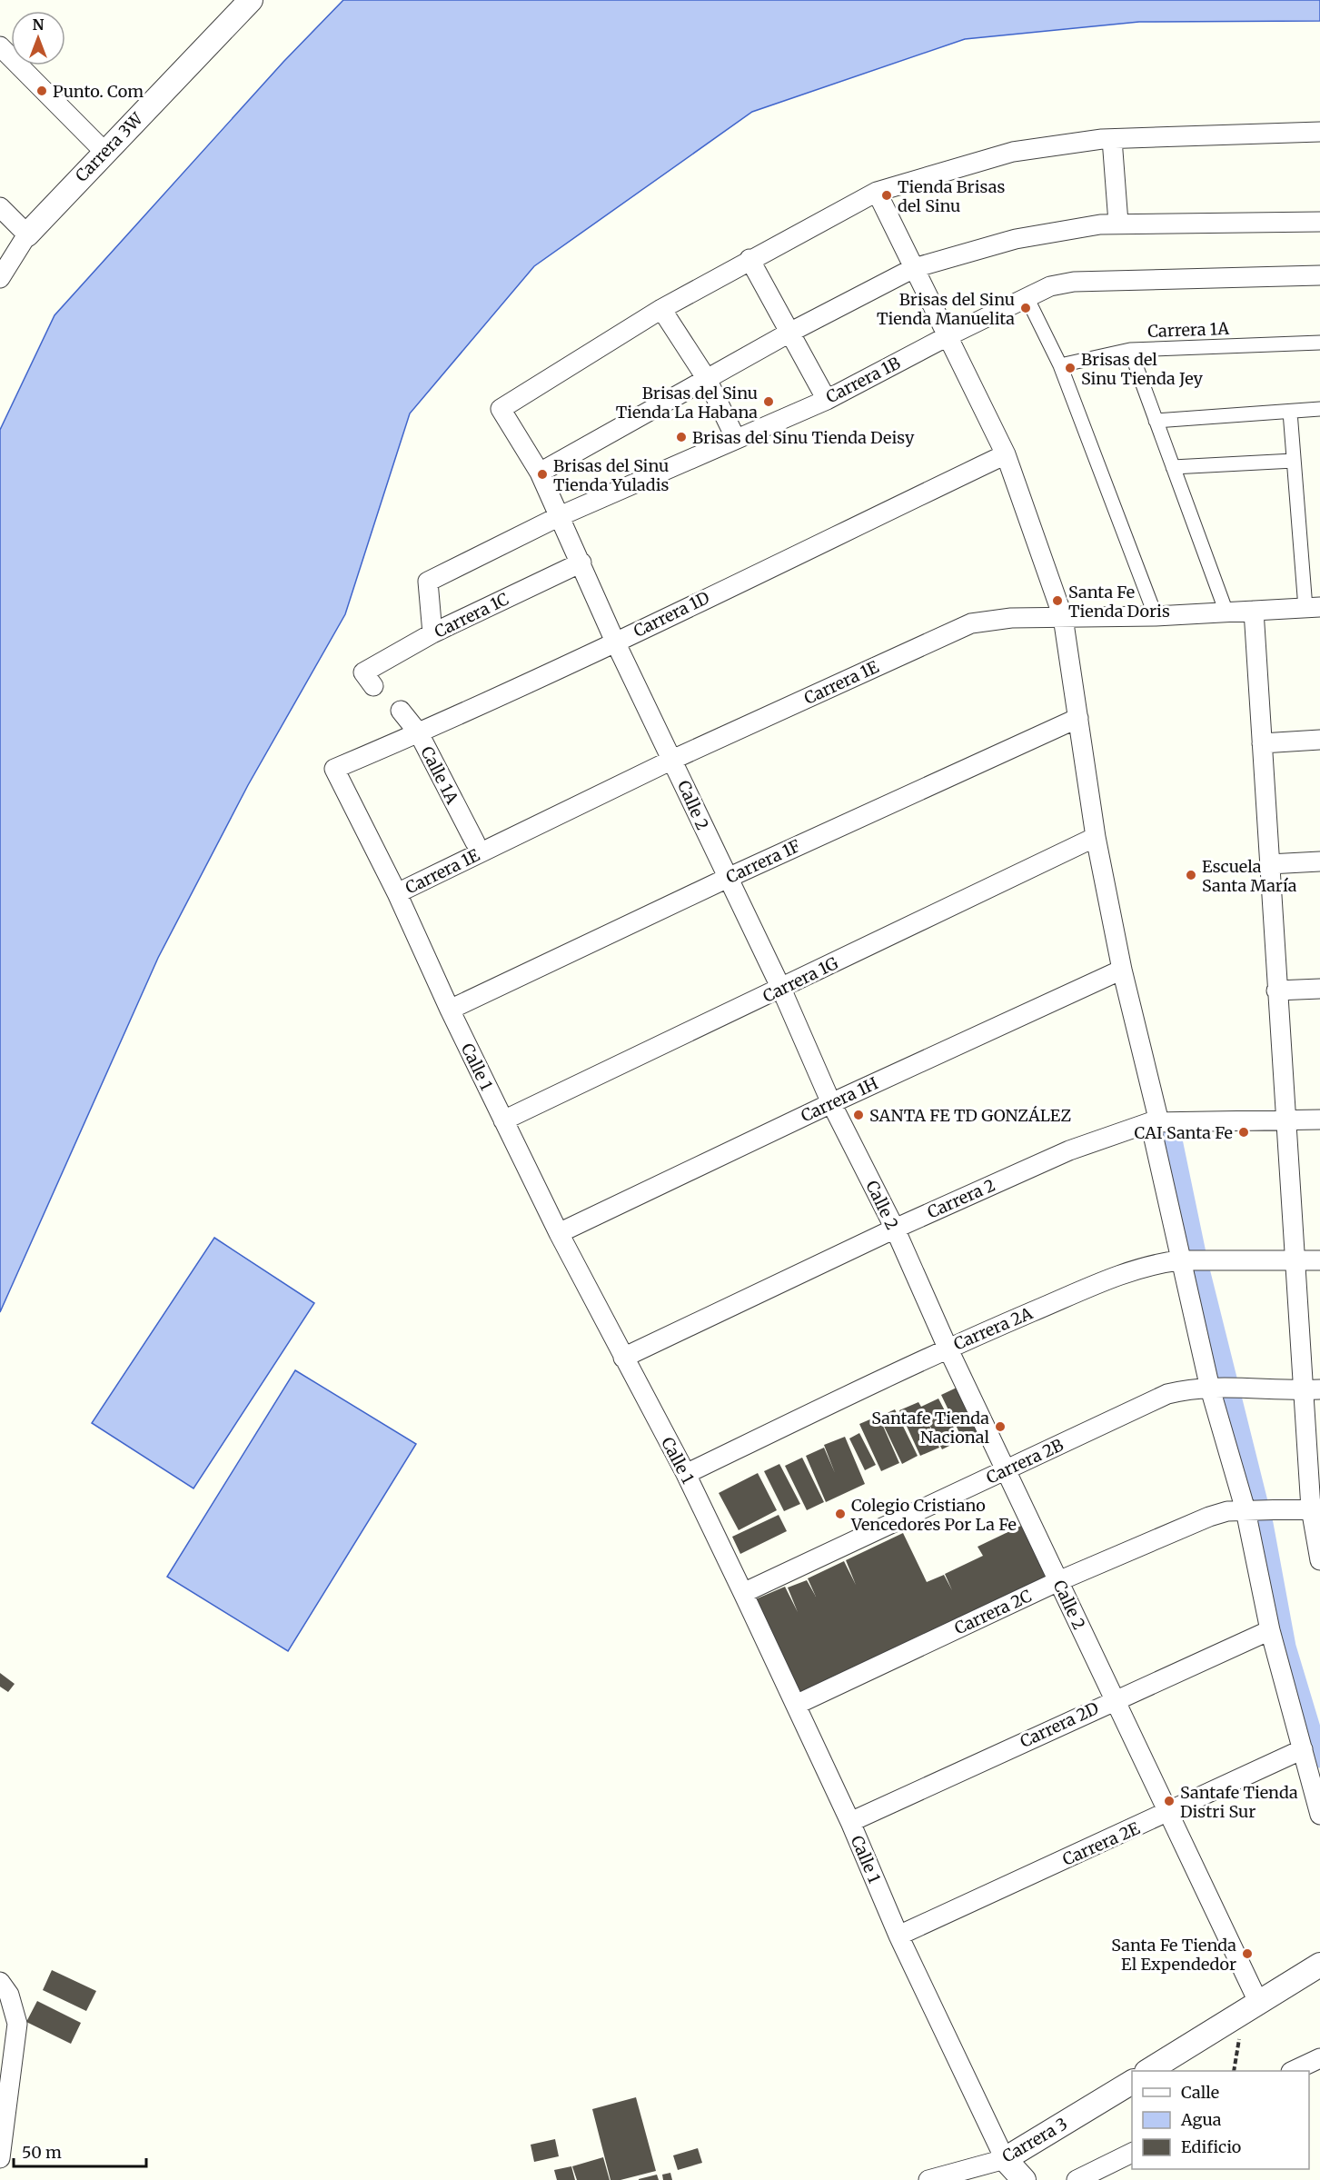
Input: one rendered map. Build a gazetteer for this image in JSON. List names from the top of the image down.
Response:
{
  "streets": {
    "street": [
      "Carrera 3W",
      "Carrera 1A",
      "Carrera 1B",
      "Carrera 1D",
      "Carrera 1C",
      "Carrera 1E",
      "Calle 1A",
      "Calle 2",
      "Carrera 1F",
      "Carrera 1G",
      "Calle 1",
      "Carrera 1H",
      "Carrera 2",
      "Carrera 2A",
      "Carrera 2B",
      "Carrera 2C",
      "Carrera 2D",
      "Carrera 2E",
      "Carrera 3"
    ]
  },
  "crossings": [
    ["Carrera 1B", "Carrera 1C"],
    ["Carrera 1B", "Calle 2"],
    ["Carrera 1D", "Calle 1A"],
    ["Carrera 1D", "Calle 2"],
    ["Carrera 1D", "Calle 1"],
    ["Carrera 1C", "Calle 2"],
    ["Carrera 1E", "Calle 2"],
    ["Carrera 1E", "Calle 1"],
    ["Calle 2", "Carrera 1F"],
    ["Calle 2", "Carrera 1G"],
    ["Calle 2", "Carrera 1H"],
    ["Calle 2", "Carrera 2"],
    ["Calle 2", "Carrera 2A"],
    ["Calle 2", "Carrera 2B"],
    ["Calle 2", "Carrera 2C"],
    ["Calle 2", "Carrera 2D"],
    ["Calle 2", "Carrera 2E"],
    ["Carrera 1F", "Calle 1"],
    ["Carrera 1G", "Calle 1"],
    ["Calle 1", "Carrera 1H"],
    ["Calle 1", "Carrera 2"],
    ["Calle 1", "Carrera 2A"],
    ["Calle 1", "Carrera 2B"],
    ["Calle 1", "Carrera 2C"],
    ["Calle 1", "Carrera 2D"],
    ["Calle 1", "Carrera 2E"],
    ["Calle 1", "Carrera 3"]
  ],
  "places": [
    "Punto. Com",
    "Tienda Brisas del Sinu",
    "Brisas del Sinu Tienda Manuelita",
    "Brisas del Sinu Tienda Jey",
    "Brisas del Sinu Tienda La Habana",
    "Brisas del Sinu Tienda Deisy",
    "Brisas del Sinu Tienda Yuladis",
    "Santa Fe Tienda Doris",
    "Escuela Santa María",
    "SANTA FE TD GONZÁLEZ",
    "CAI Santa Fe",
    "Santafe Tienda Nacional",
    "Colegio Cristiano Vencedores Por La Fe",
    "Santafe Tienda Distri Sur",
    "Santa Fe Tienda El Expendedor"
  ],
  "legend": ["Calle", "Agua", "Edificio"],
  "scale_bar": "50 m",
  "north": "top"
}
